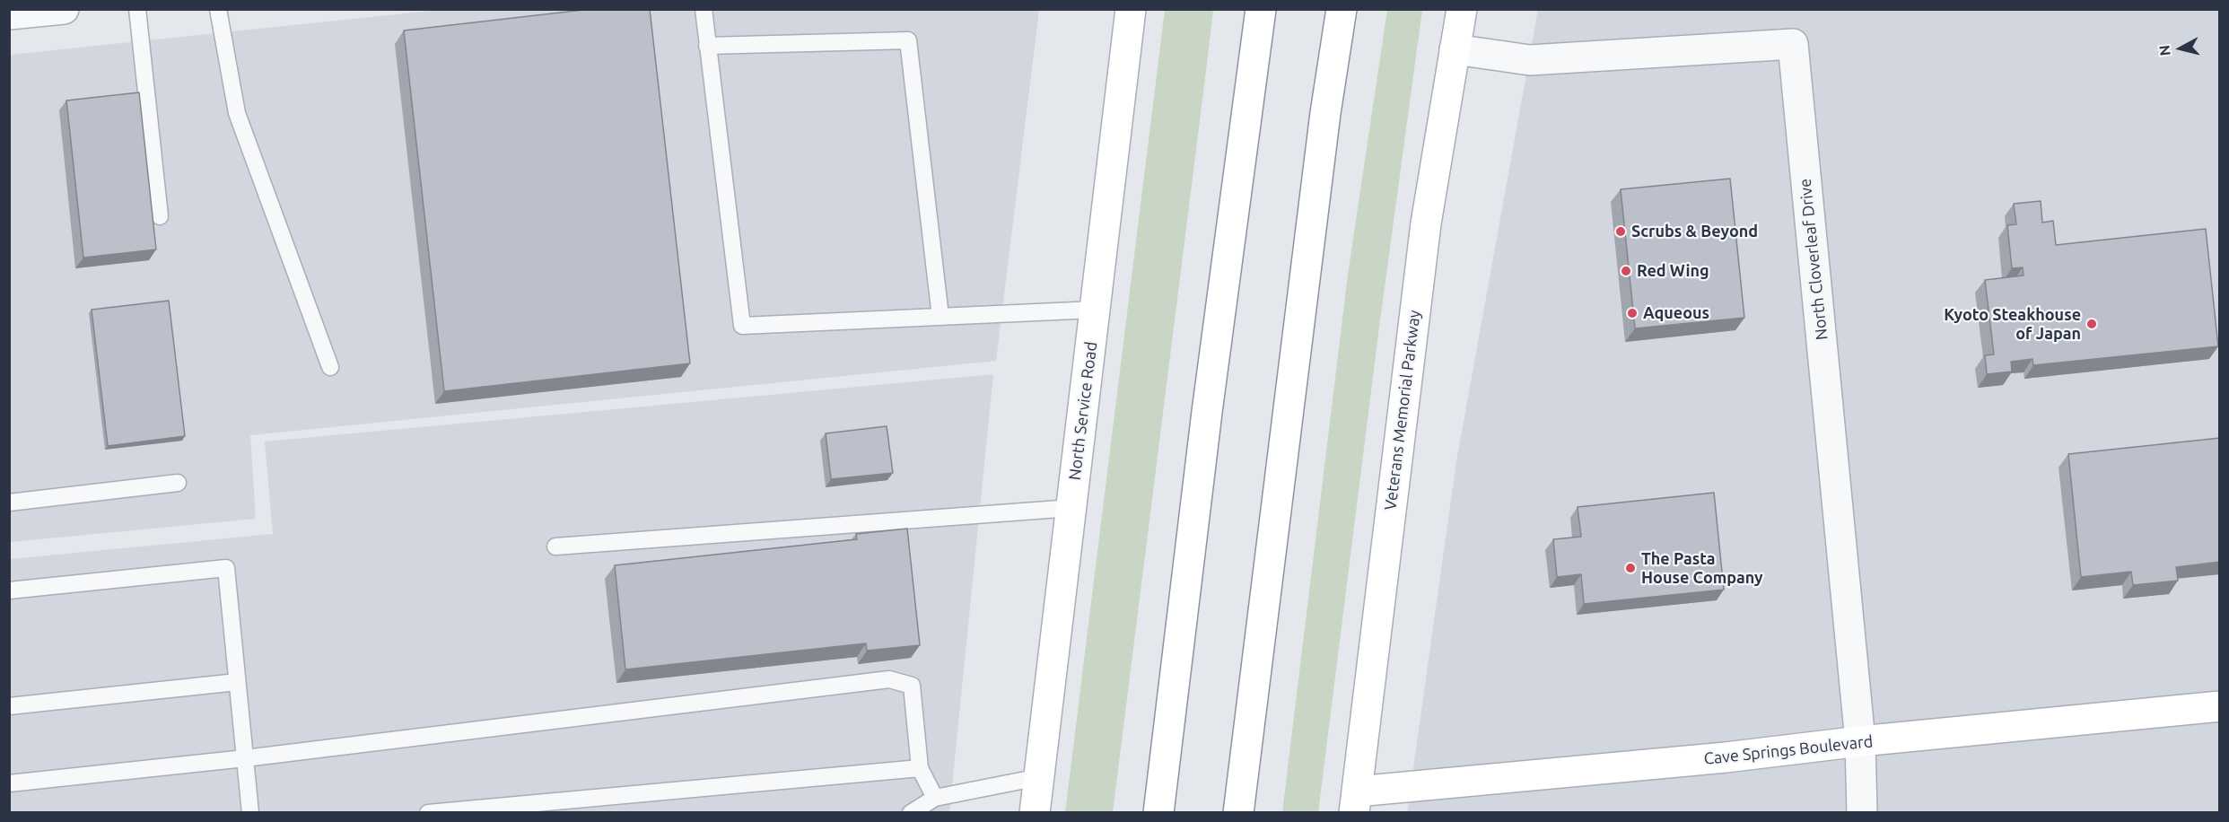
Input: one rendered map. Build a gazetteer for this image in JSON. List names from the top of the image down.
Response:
{
  "streets": {
    "main road": ["Veterans Memorial Parkway", "North Service Road", "Cave Springs Boulevard"],
    "street": ["North Cloverleaf Drive"]
  },
  "crossings": [
    ["North Cloverleaf Drive", "Veterans Memorial Parkway"],
    ["North Cloverleaf Drive", "Cave Springs Boulevard"],
    ["Veterans Memorial Parkway", "Cave Springs Boulevard"]
  ],
  "places": [
    "Scrubs & Beyond",
    "Red Wing",
    "Aqueous",
    "Kyoto Steakhouse of Japan",
    "The Pasta House Company"
  ],
  "north": "left"
}
